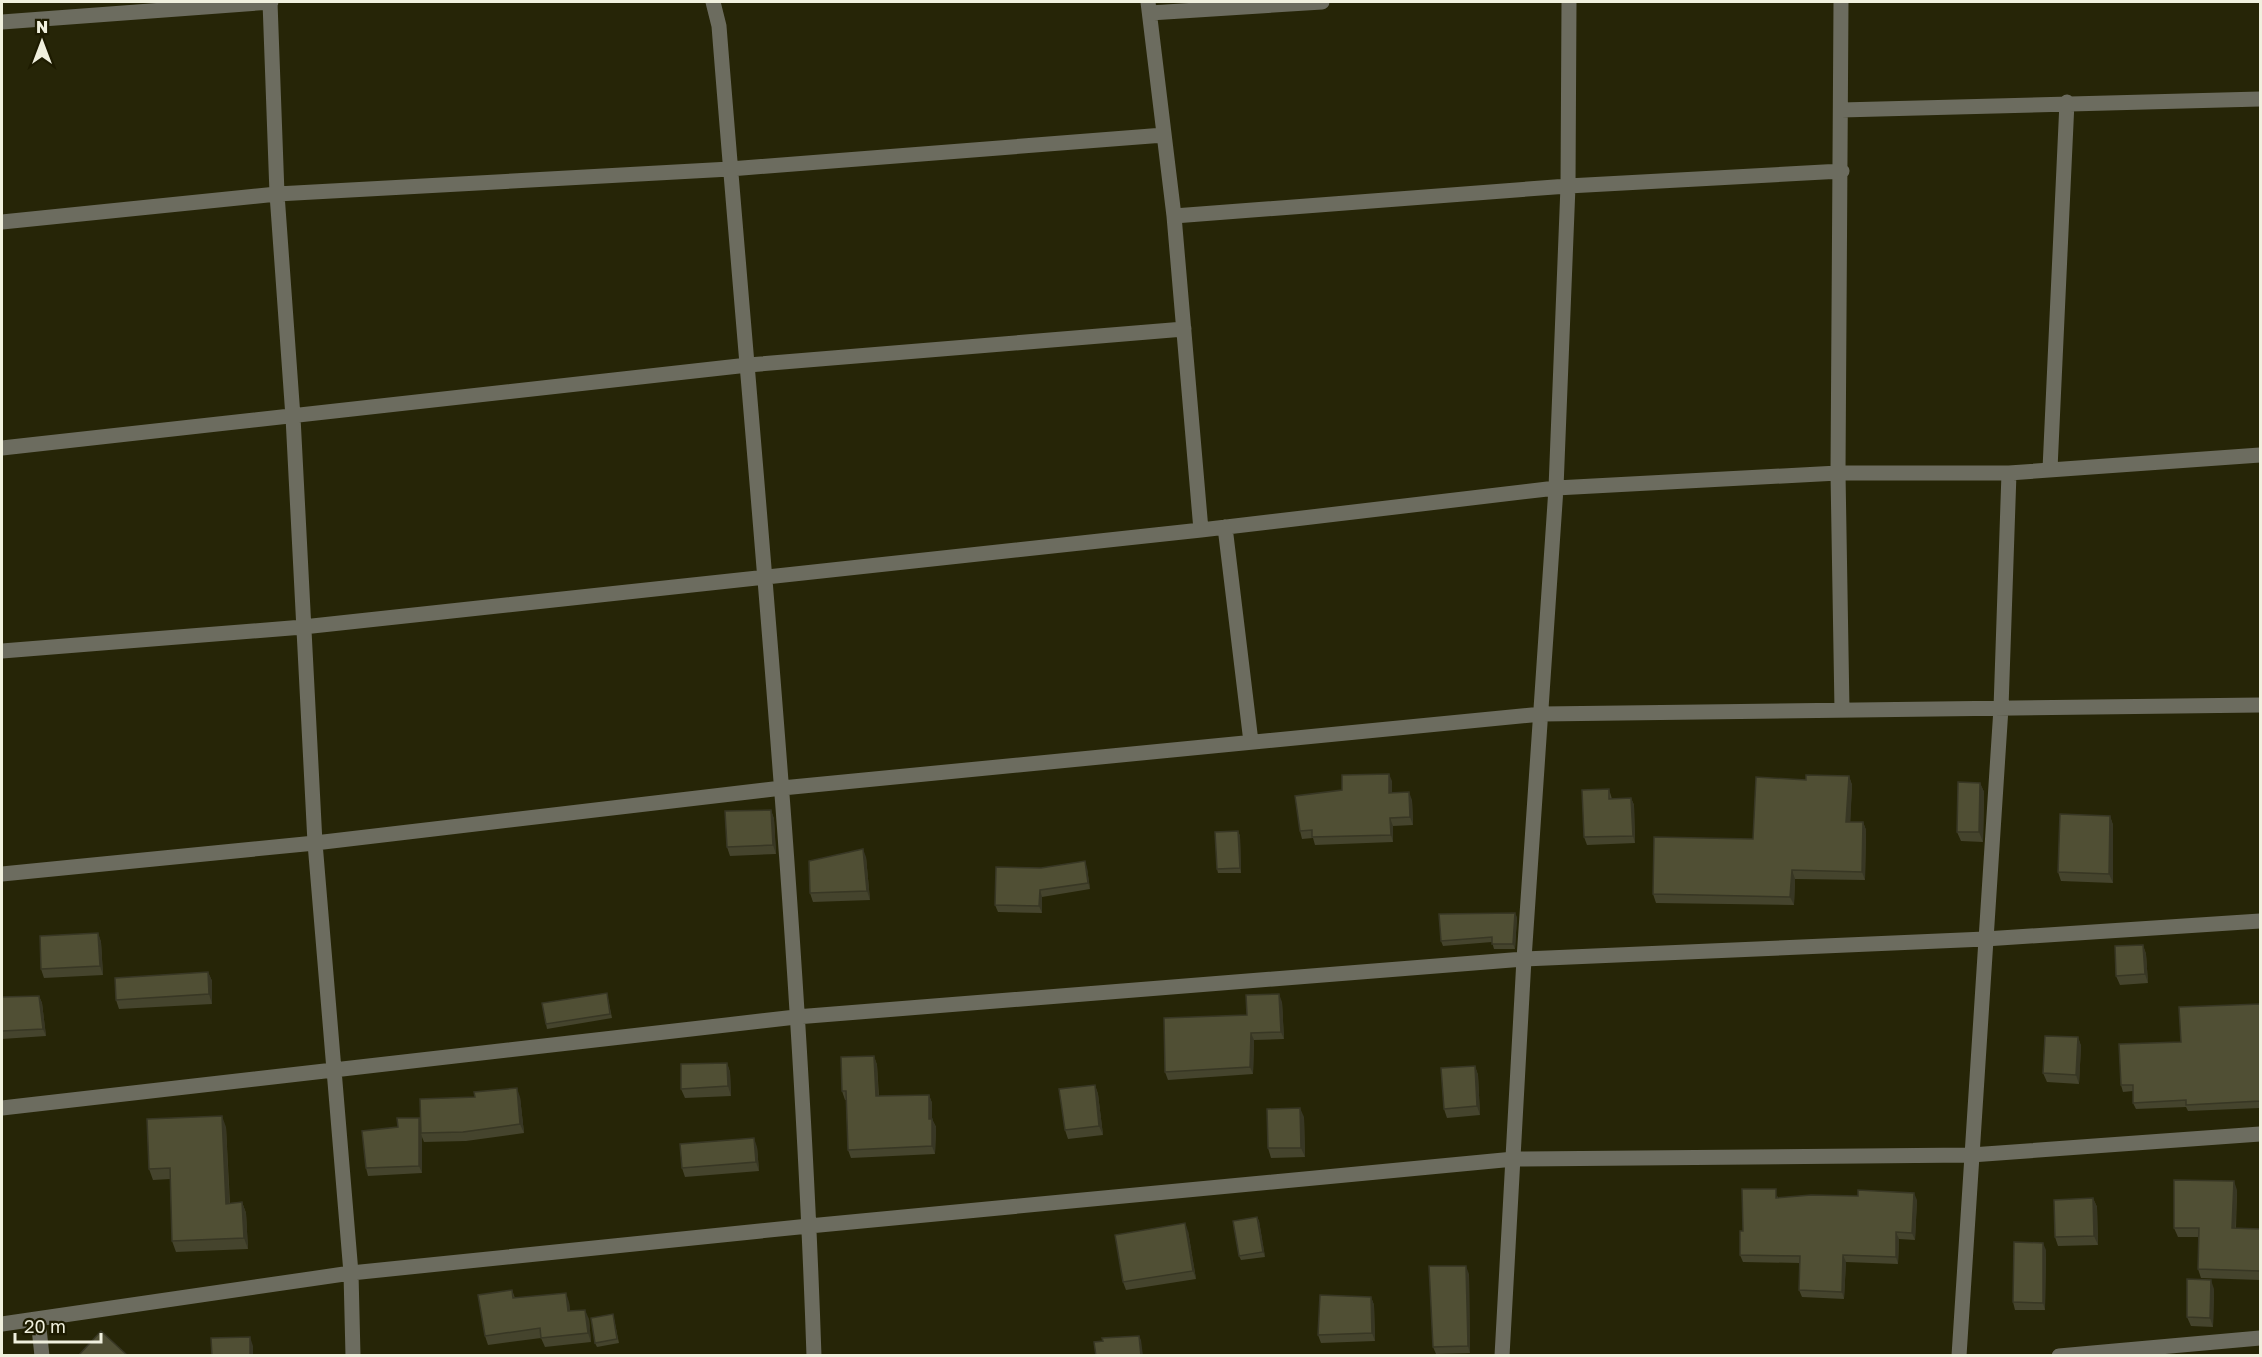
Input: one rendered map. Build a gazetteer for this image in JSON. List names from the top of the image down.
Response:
{
  "scale_bar": "20 m",
  "north": "top"
}
